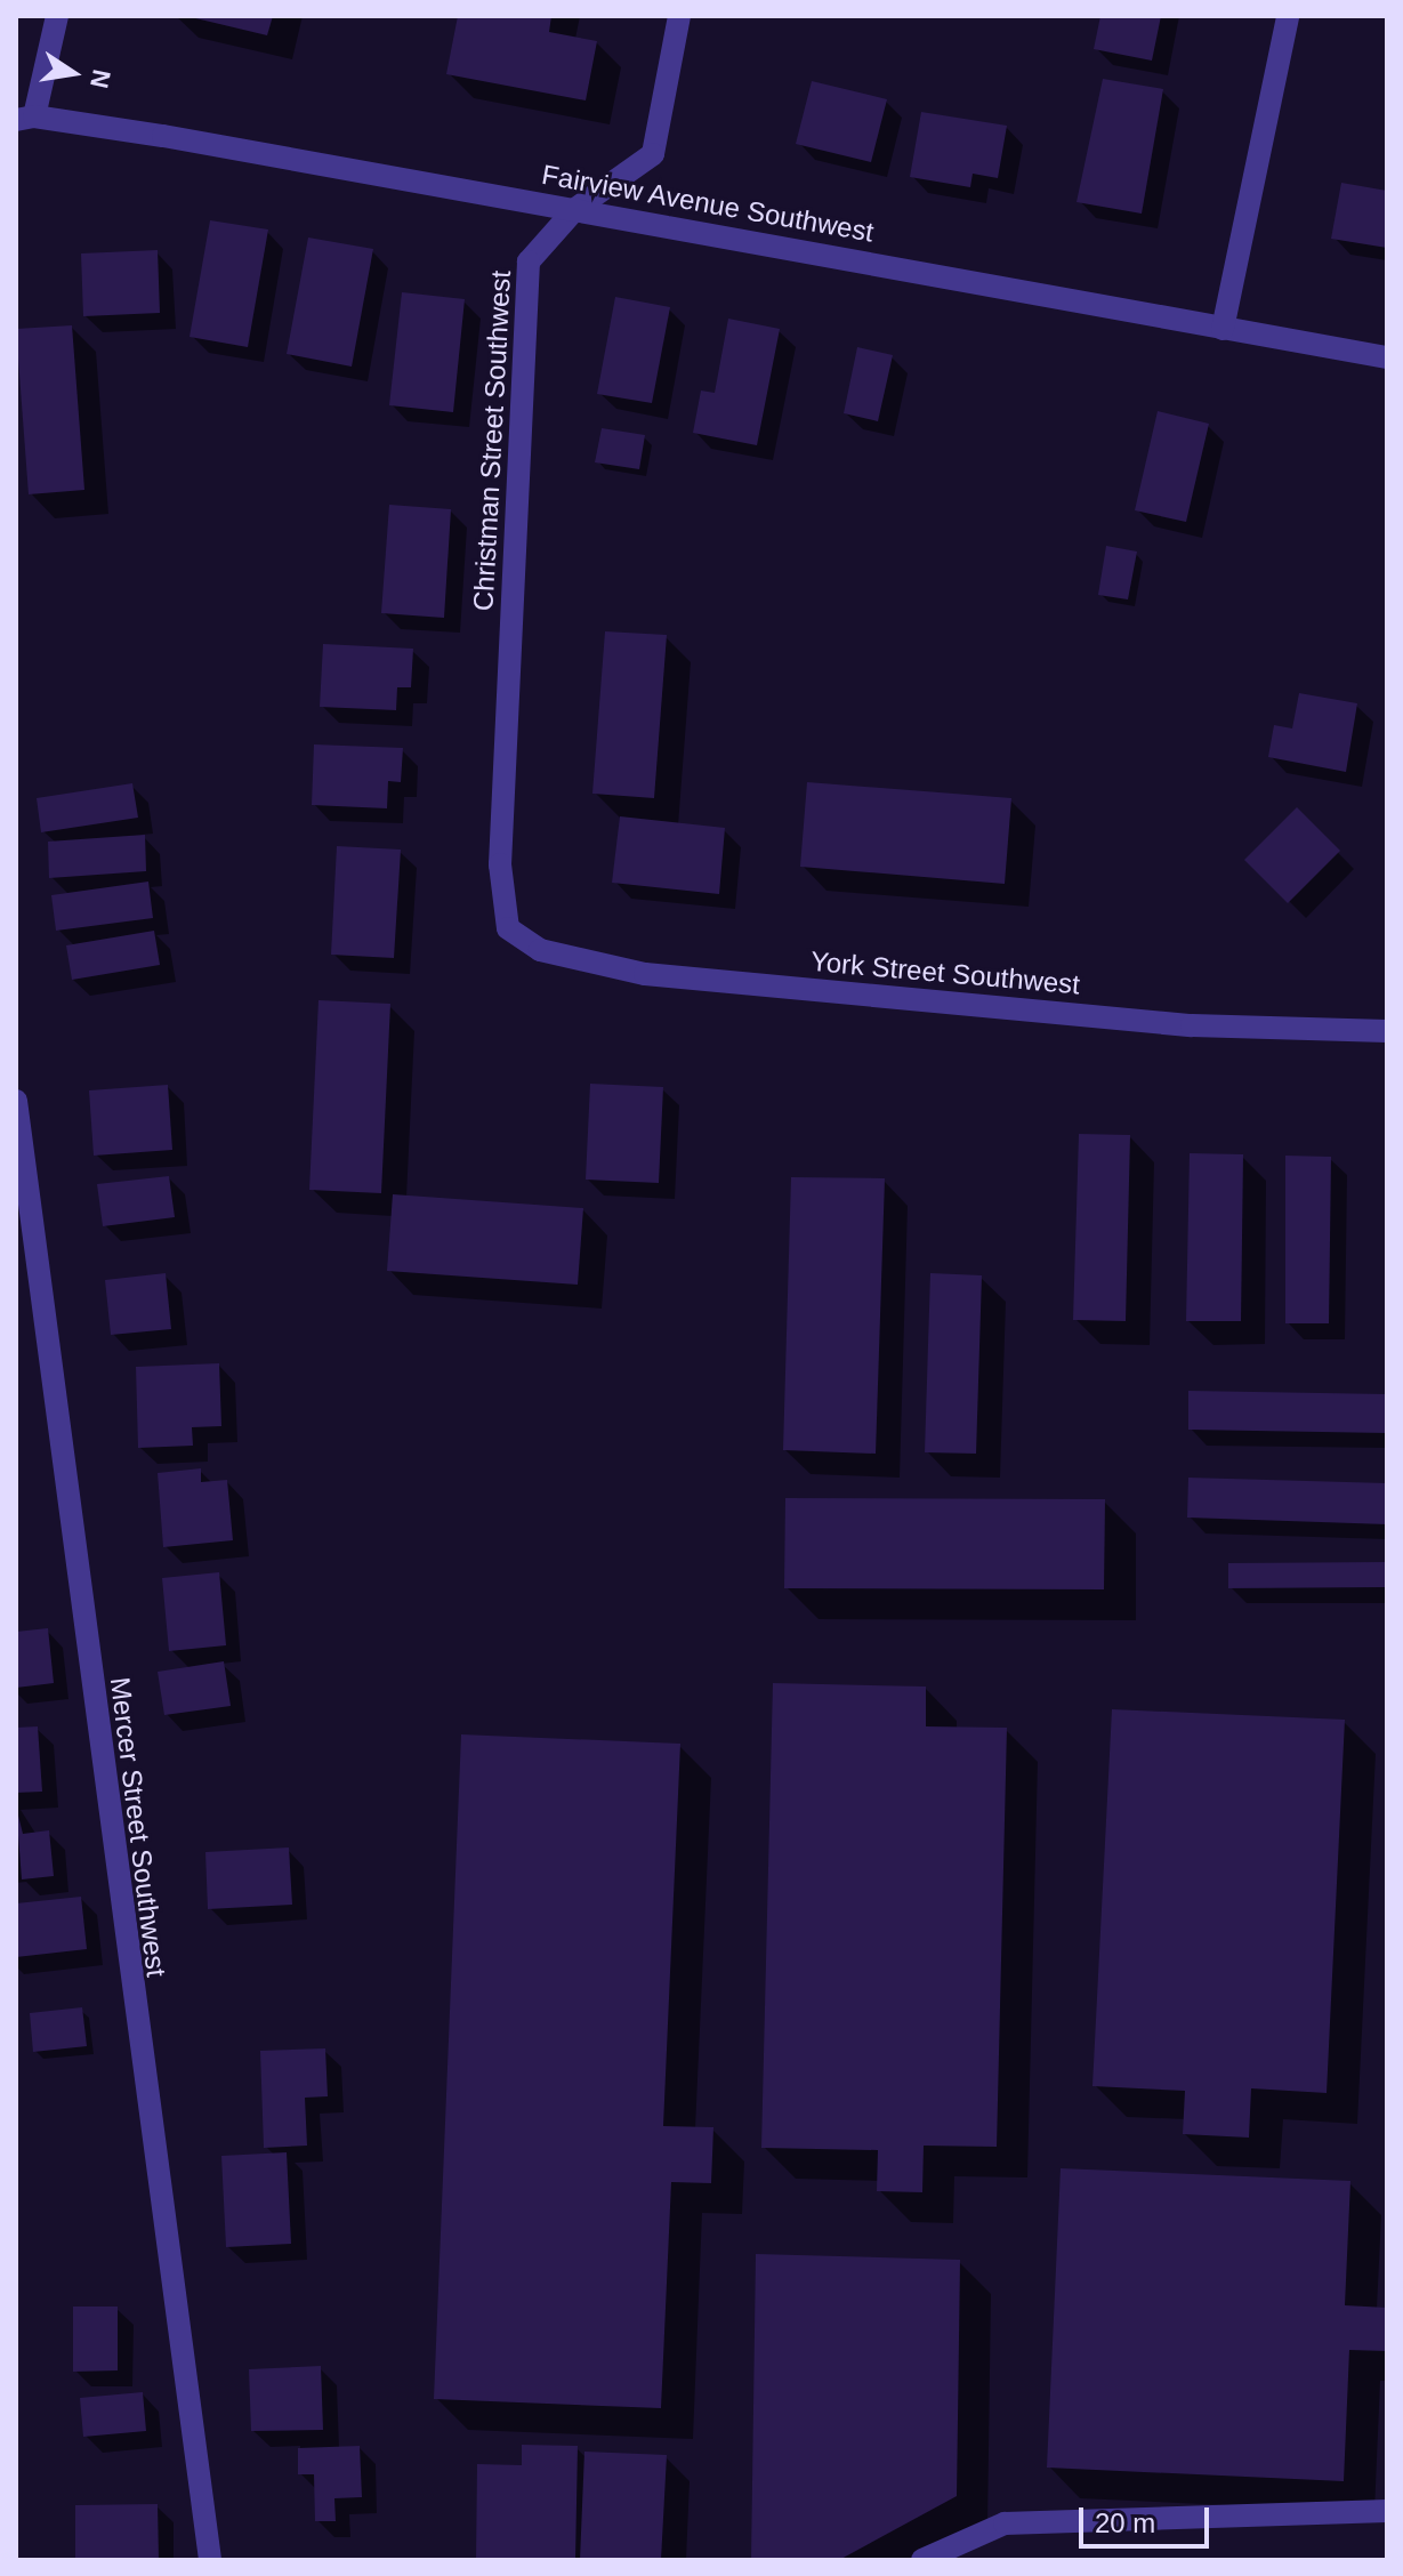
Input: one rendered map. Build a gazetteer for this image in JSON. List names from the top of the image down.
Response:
{
  "streets": {
    "street": [
      "Fairview Avenue Southwest",
      "Christman Street Southwest",
      "York Street Southwest",
      "Mercer Street Southwest"
    ]
  },
  "crossings": [
    ["Fairview Avenue Southwest", "Christman Street Southwest"],
    ["Christman Street Southwest", "York Street Southwest"]
  ],
  "scale_bar": "20 m",
  "north": "right"
}
